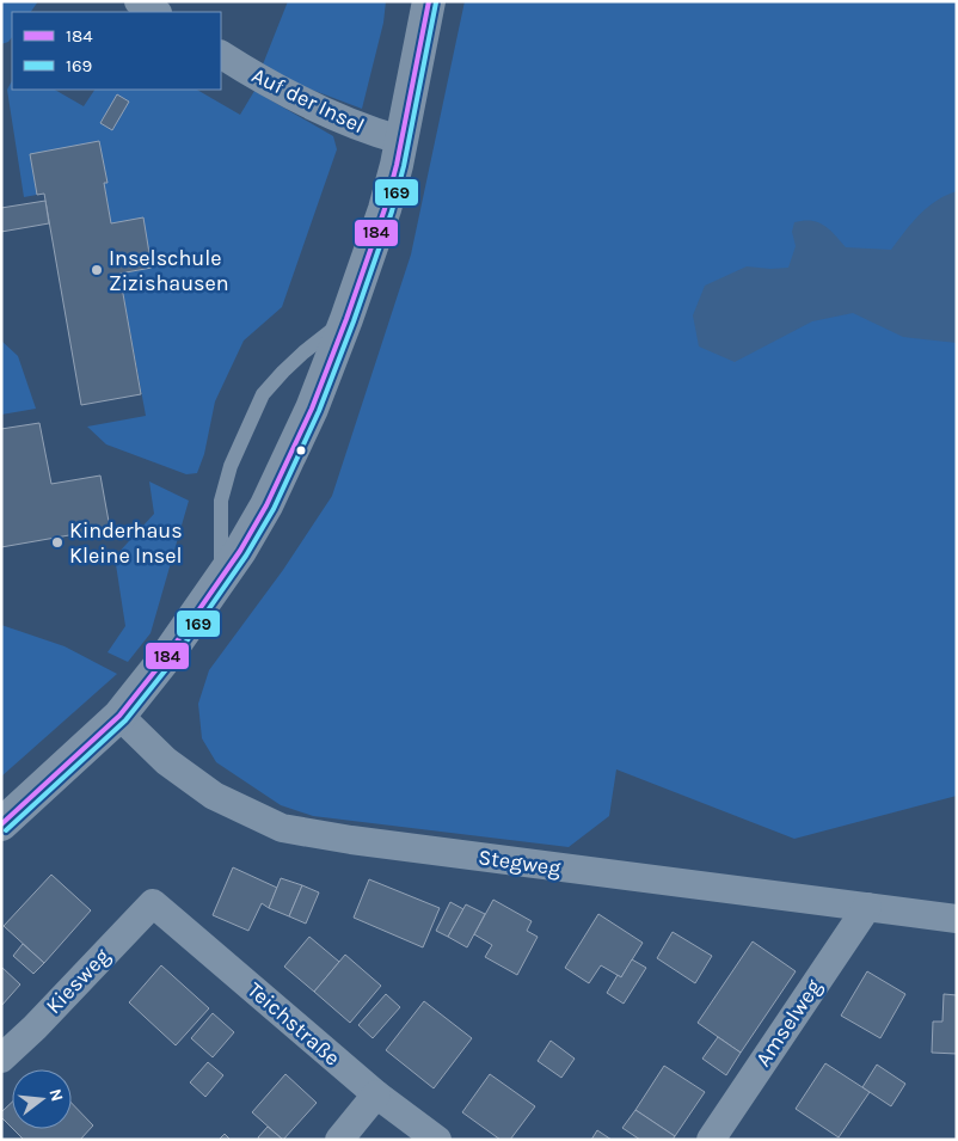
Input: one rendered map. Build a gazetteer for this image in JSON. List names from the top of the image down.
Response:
{
  "streets": {
    "street": [
      "Auf der Insel",
      "Stegweg",
      "Kiesweg",
      "Amselweg",
      "Teichstraße"
    ]
  },
  "crossings": [
    ["Stegweg", "Amselweg"],
    ["Kiesweg", "Teichstraße"]
  ],
  "places": ["Inselschule Zizishausen", "Kinderhaus Kleine Insel"],
  "lines": ["transit line 184", "transit line 169"],
  "legend": ["184", "169"],
  "north": "right"
}
